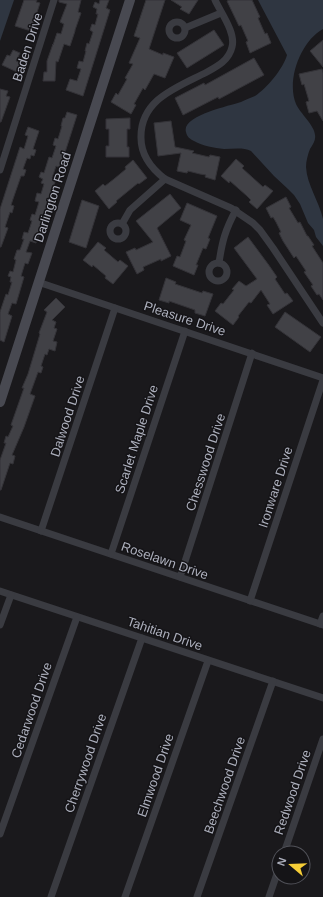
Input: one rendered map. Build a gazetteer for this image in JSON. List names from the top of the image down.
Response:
{
  "streets": {
    "street": [
      "Baden Drive",
      "Darlington Road",
      "Pleasure Drive",
      "Dalwood Drive",
      "Scarlet Maple Drive",
      "Chesswood Drive",
      "Ironware Drive",
      "Roselawn Drive",
      "Tahitian Drive",
      "Cedarwood Drive",
      "Cherrywood Drive",
      "Elmwood Drive",
      "Beechwood Drive",
      "Redwood Drive"
    ]
  },
  "crossings": [
    ["Darlington Road", "Pleasure Drive"],
    ["Pleasure Drive", "Dalwood Drive"],
    ["Pleasure Drive", "Scarlet Maple Drive"],
    ["Pleasure Drive", "Chesswood Drive"],
    ["Pleasure Drive", "Ironware Drive"],
    ["Dalwood Drive", "Roselawn Drive"],
    ["Scarlet Maple Drive", "Roselawn Drive"],
    ["Chesswood Drive", "Roselawn Drive"],
    ["Ironware Drive", "Roselawn Drive"],
    ["Tahitian Drive", "Cedarwood Drive"],
    ["Tahitian Drive", "Cherrywood Drive"],
    ["Tahitian Drive", "Elmwood Drive"],
    ["Tahitian Drive", "Beechwood Drive"]
  ],
  "north": "left"
}
